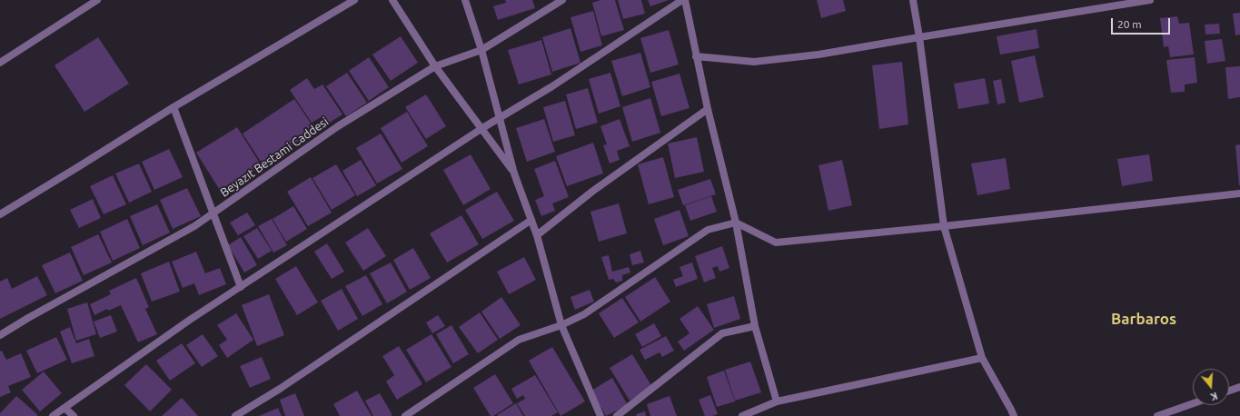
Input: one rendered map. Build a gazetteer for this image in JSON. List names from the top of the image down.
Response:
{
  "streets": {
    "street": ["Beyazıt Bestami Caddesi"]
  },
  "districts": ["Barbaros"],
  "scale_bar": "20 m",
  "north": "bottom"
}
